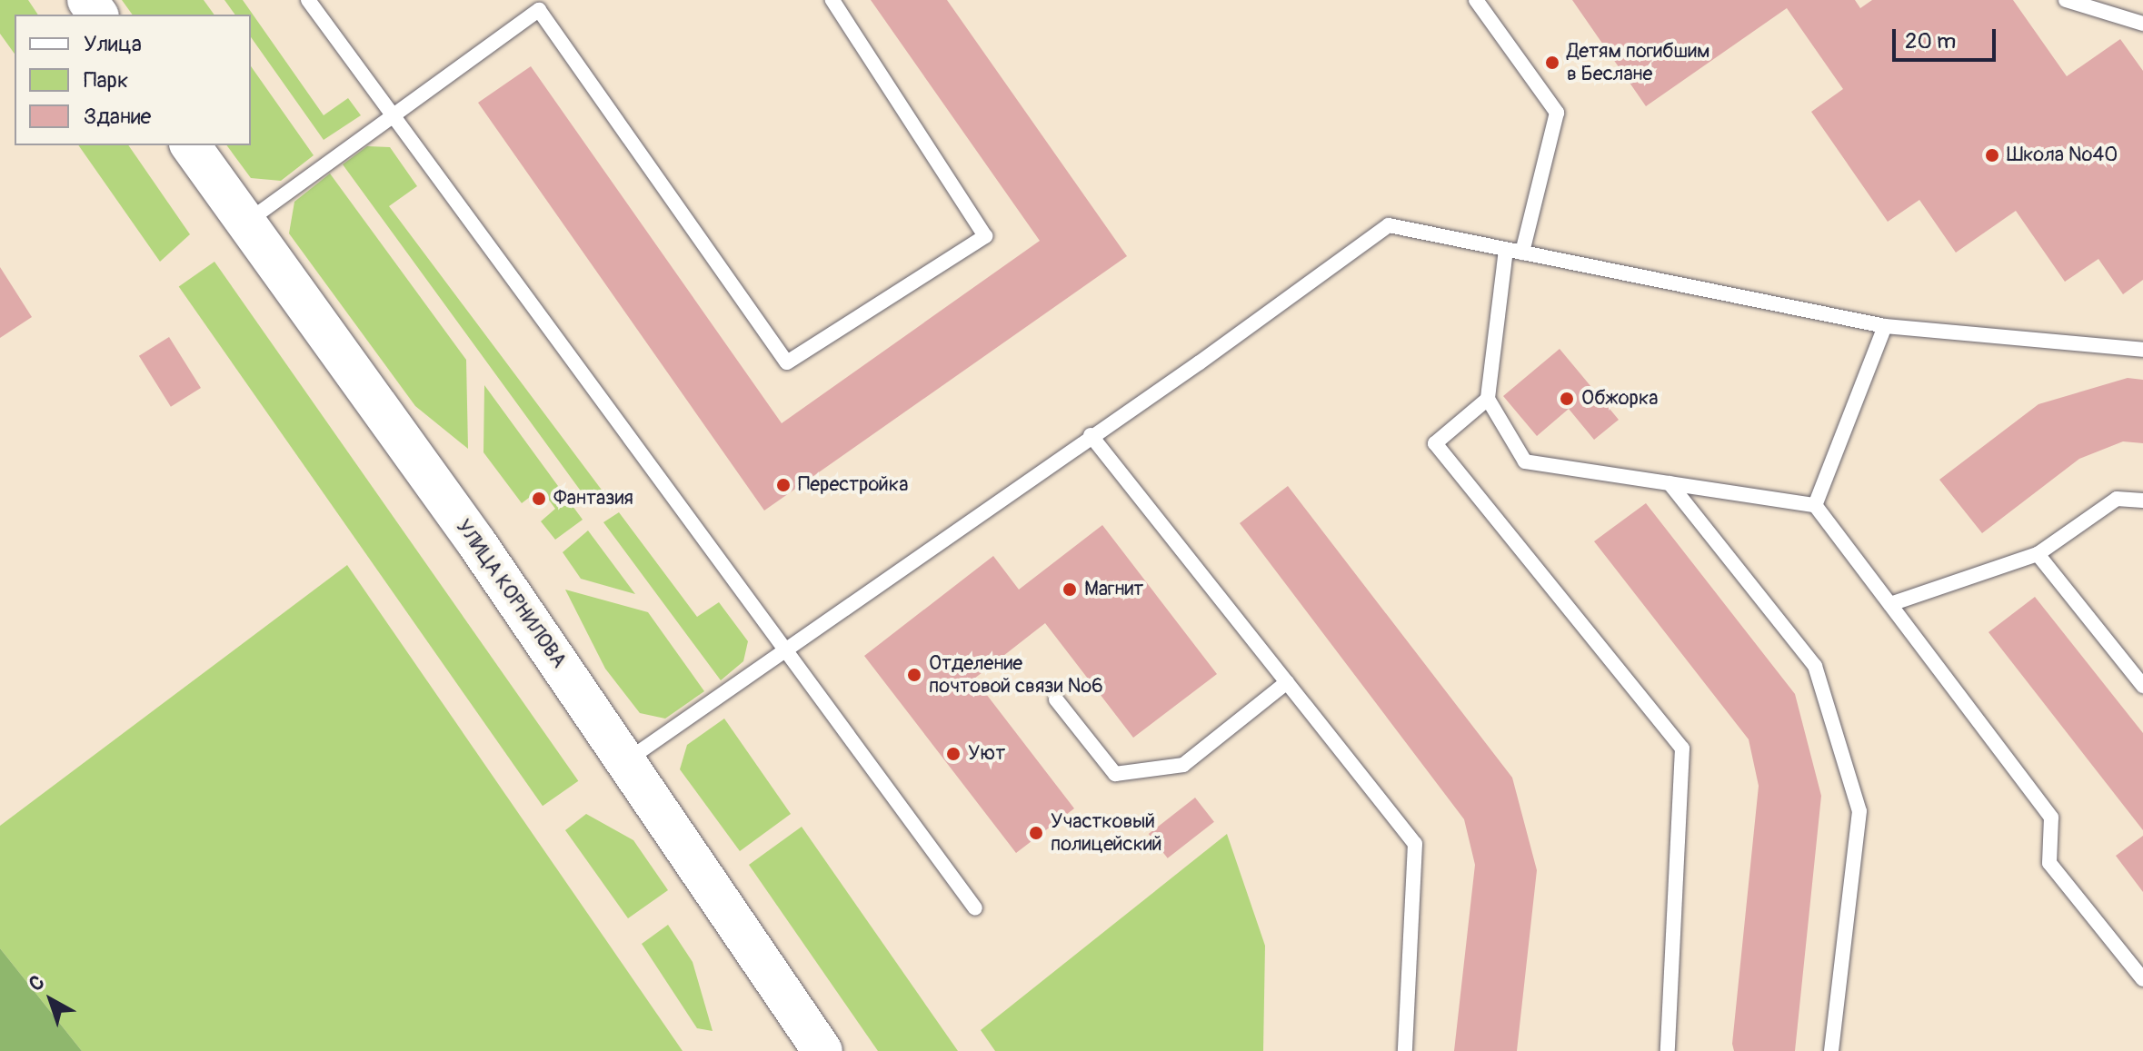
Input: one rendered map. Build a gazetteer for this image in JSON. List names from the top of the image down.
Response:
{
  "streets": {
    "main road": ["УЛИЦА КОРНИЛОВА"]
  },
  "places": [
    "Детям погибшим в Беслане",
    "Школа №40",
    "Обжорка",
    "Перестройка",
    "Фантазия",
    "Магнит",
    "Отделение почтовой связи №6",
    "Уют",
    "Участковый полицейский"
  ],
  "legend": ["Улица", "Парк", "Здание"],
  "scale_bar": "20 m",
  "north": "top left"
}
